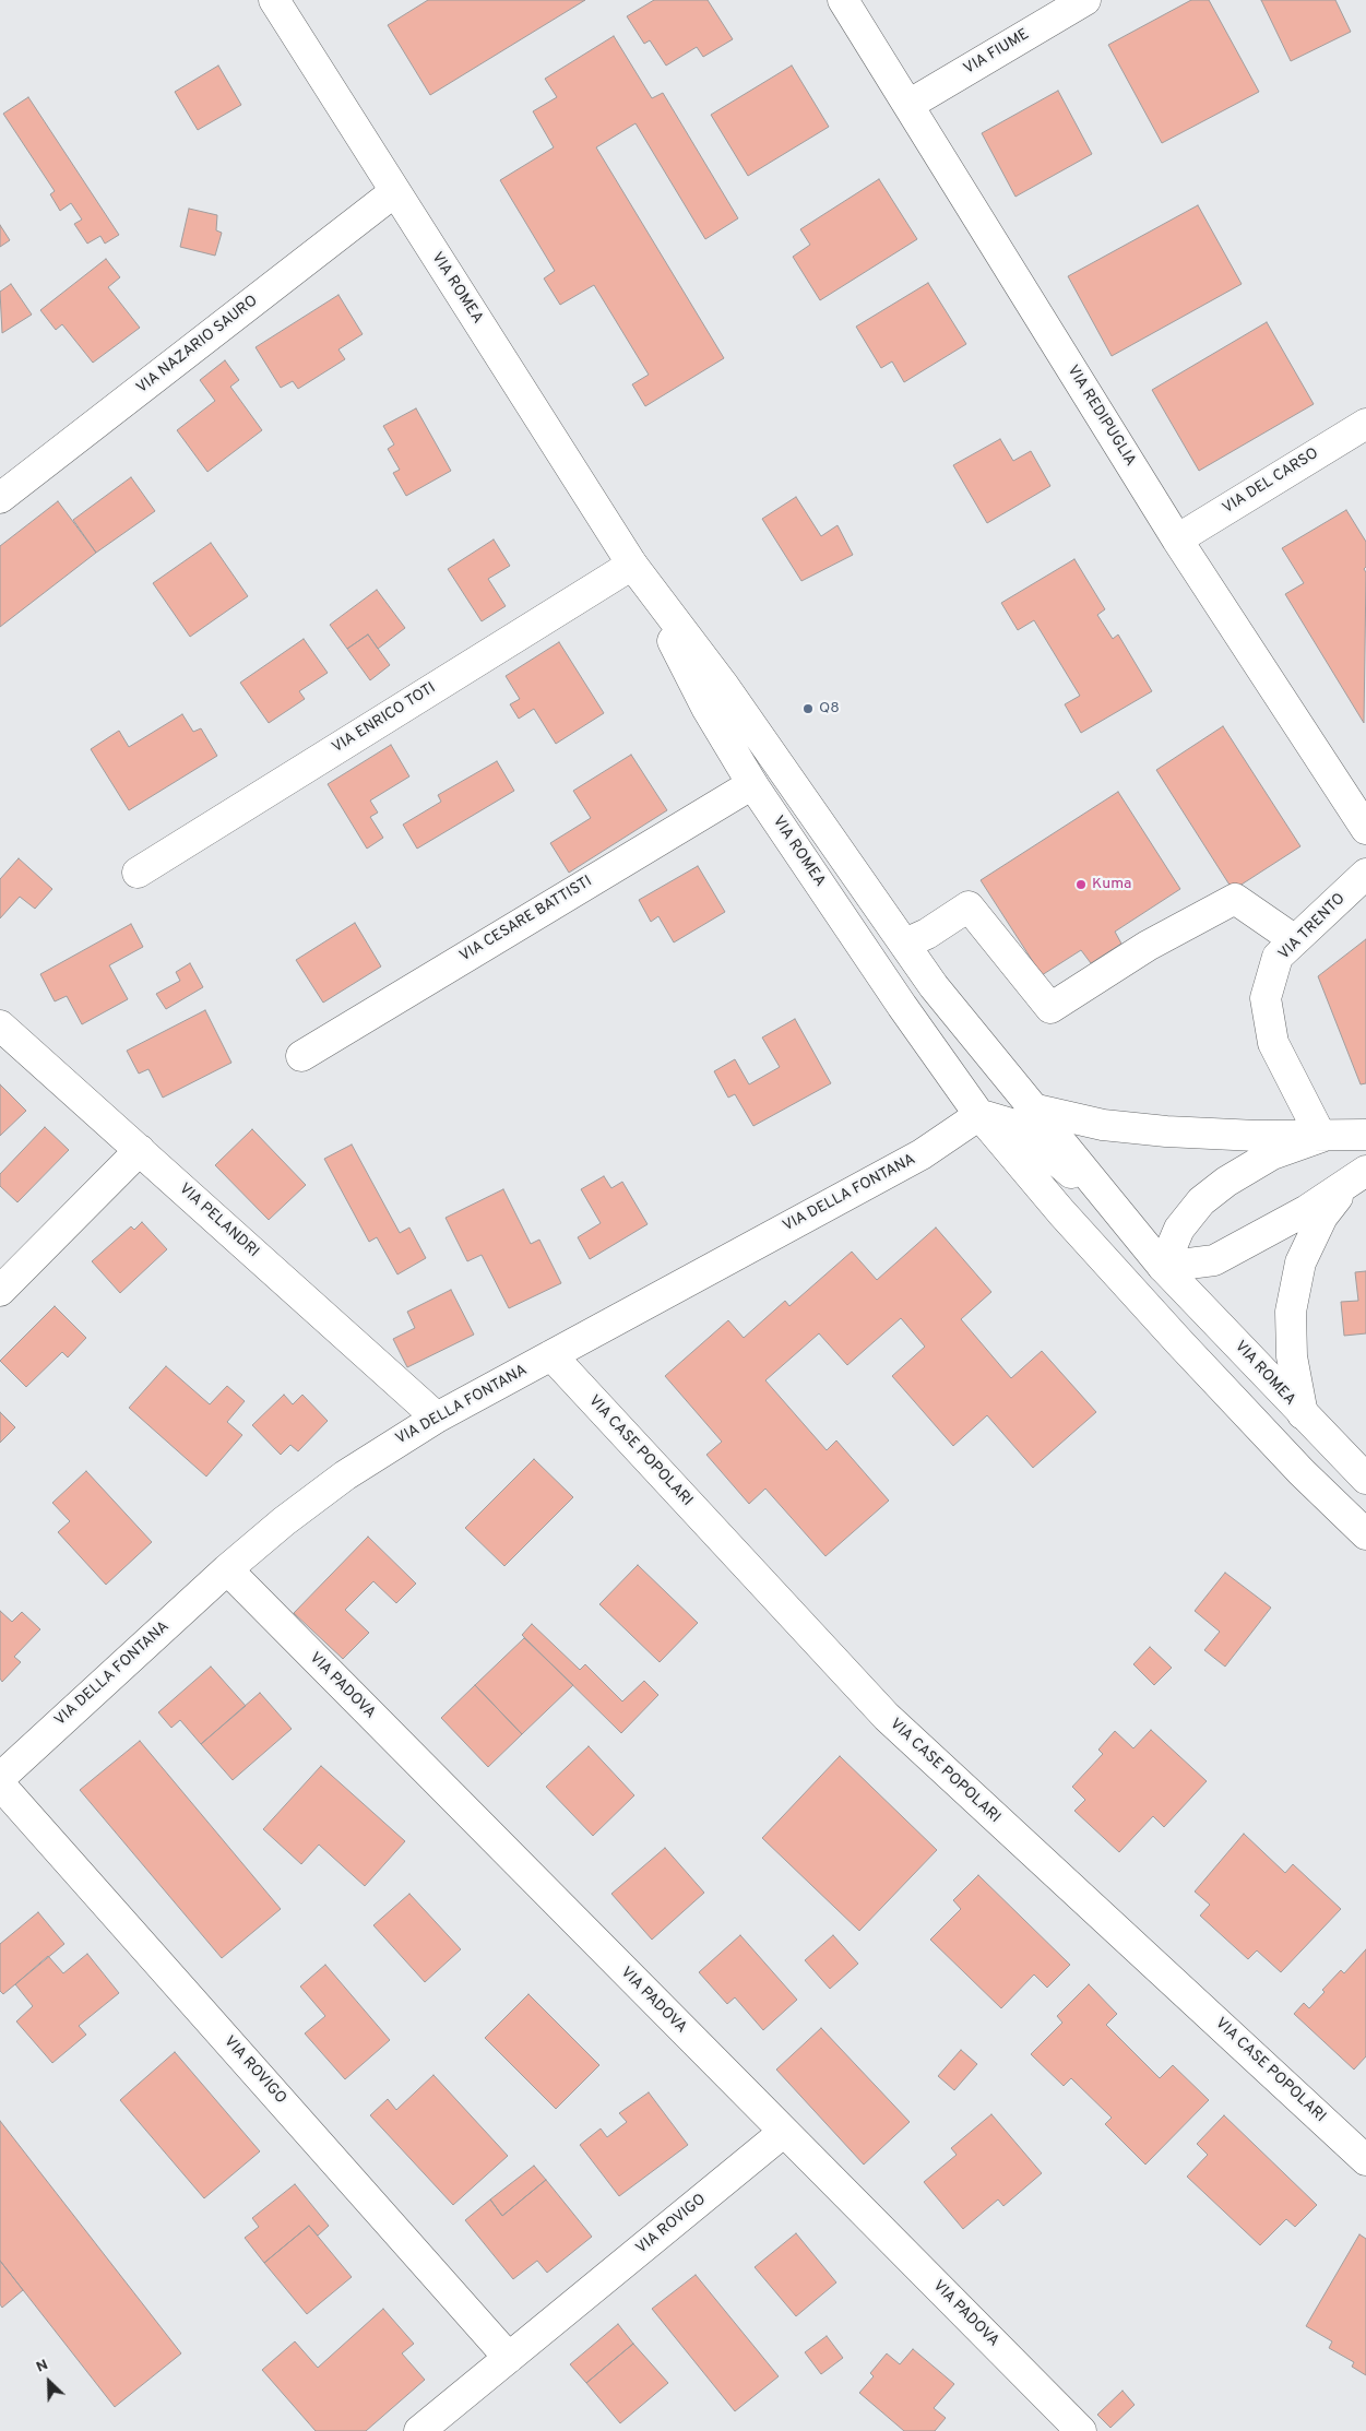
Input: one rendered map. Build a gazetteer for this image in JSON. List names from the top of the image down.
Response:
{
  "streets": {
    "street": [
      "VIA FIUME",
      "VIA ROMEA",
      "VIA NAZARIO SAURO",
      "VIA REDIPUGLIA",
      "VIA DEL CARSO",
      "VIA ENRICO TOTI",
      "VIA CESARE BATTISTI",
      "VIA TRENTO",
      "VIA DELLA FONTANA",
      "VIA PELANDRI",
      "VIA CASE POPOLARI",
      "VIA PADOVA",
      "VIA ROVIGO"
    ]
  },
  "crossings": [
    ["VIA FIUME", "VIA REDIPUGLIA"],
    ["VIA ROMEA", "VIA NAZARIO SAURO"],
    ["VIA ROMEA", "VIA ENRICO TOTI"],
    ["VIA ROMEA", "VIA CESARE BATTISTI"],
    ["VIA ROMEA", "VIA DELLA FONTANA"],
    ["VIA REDIPUGLIA", "VIA DEL CARSO"],
    ["VIA DELLA FONTANA", "VIA PELANDRI"],
    ["VIA DELLA FONTANA", "VIA CASE POPOLARI"],
    ["VIA DELLA FONTANA", "VIA PADOVA"],
    ["VIA PADOVA", "VIA ROVIGO"]
  ],
  "places": ["Q8", "Kuma"],
  "north": "top left"
}
